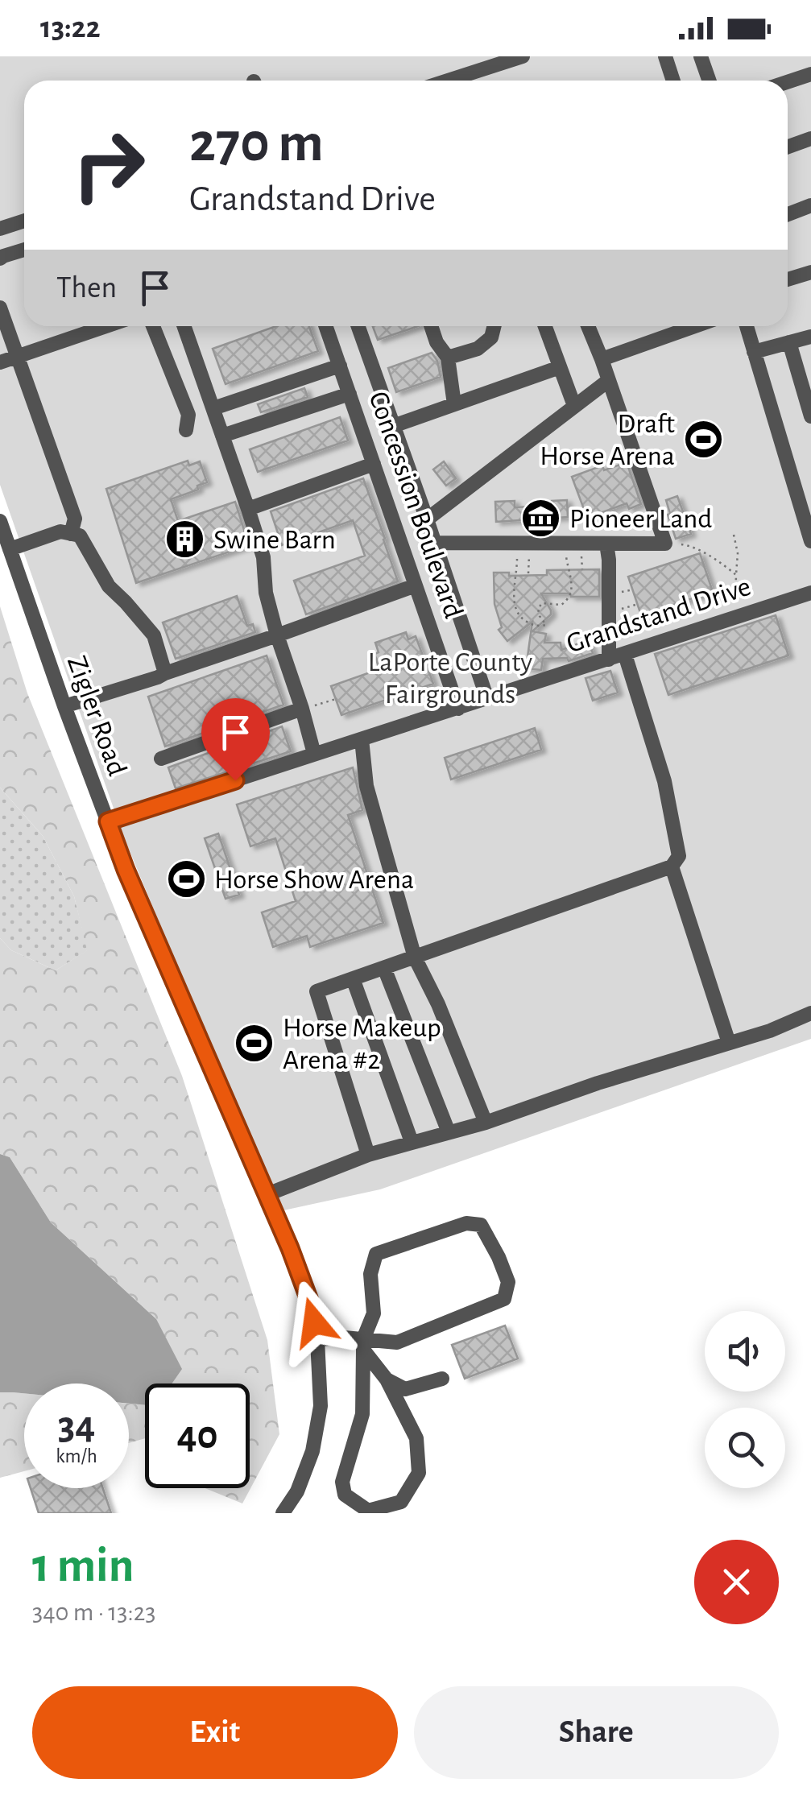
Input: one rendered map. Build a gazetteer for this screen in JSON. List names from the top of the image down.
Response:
{
  "streets": {
    "street": ["Concession Boulevard", "Grandstand Drive", "Zigler Road"]
  },
  "crossings": [
    ["Concession Boulevard", "Grandstand Drive"],
    ["Grandstand Drive", "Zigler Road"]
  ],
  "parks": ["LaPorte County Fairgrounds"],
  "places": {
    "sports": ["Draft Horse Arena", "Horse Show Arena", "Horse Makeup Arena #2"],
    "museum": ["Pioneer Land"],
    "building": ["Swine Barn"]
  },
  "page": {
    "status": "13:22",
    "turn": ["270 m", "Grandstand Drive"],
    "then": "Then",
    "speed": "34 km/h",
    "limit": "40",
    "heading": ["1 min", "340 m · 13:23"],
    "buttons": ["Exit", "Share"]
  }
}
